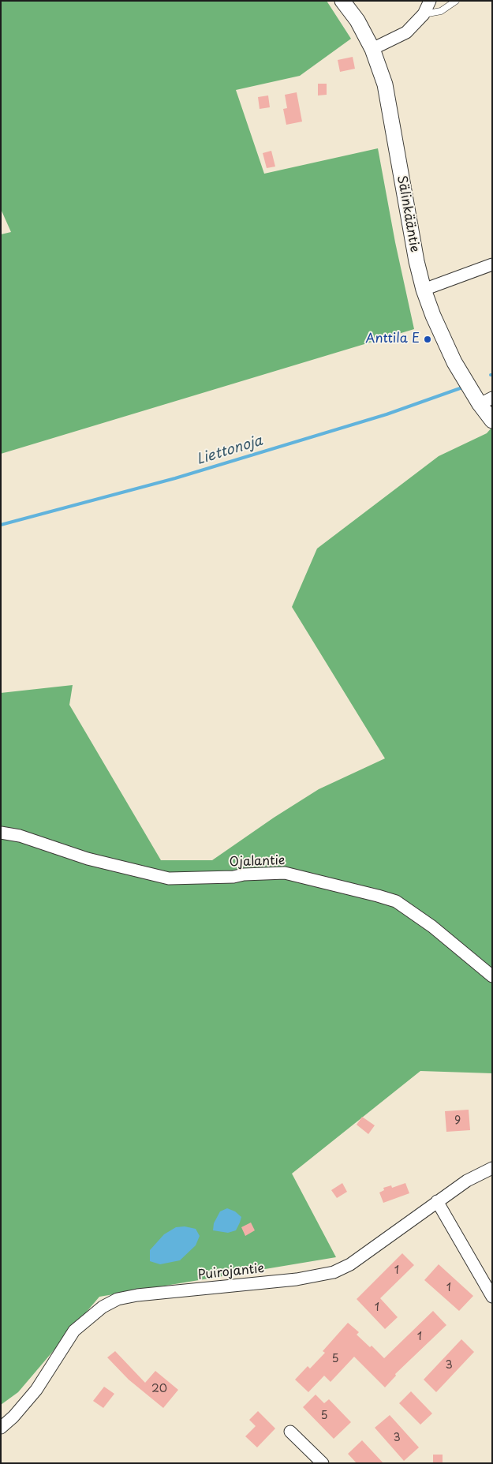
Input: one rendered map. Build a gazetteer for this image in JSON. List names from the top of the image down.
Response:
{
  "streets": {
    "street": ["Sälinkääntie", "Ojalantie", "Puirojantie"]
  },
  "water": ["Liettonoja"],
  "places": ["Anttila E"],
  "house_numbers": [
    "9",
    "1",
    "1",
    "1",
    "1",
    "5",
    "3",
    "20",
    "5",
    "3"
  ]
}
